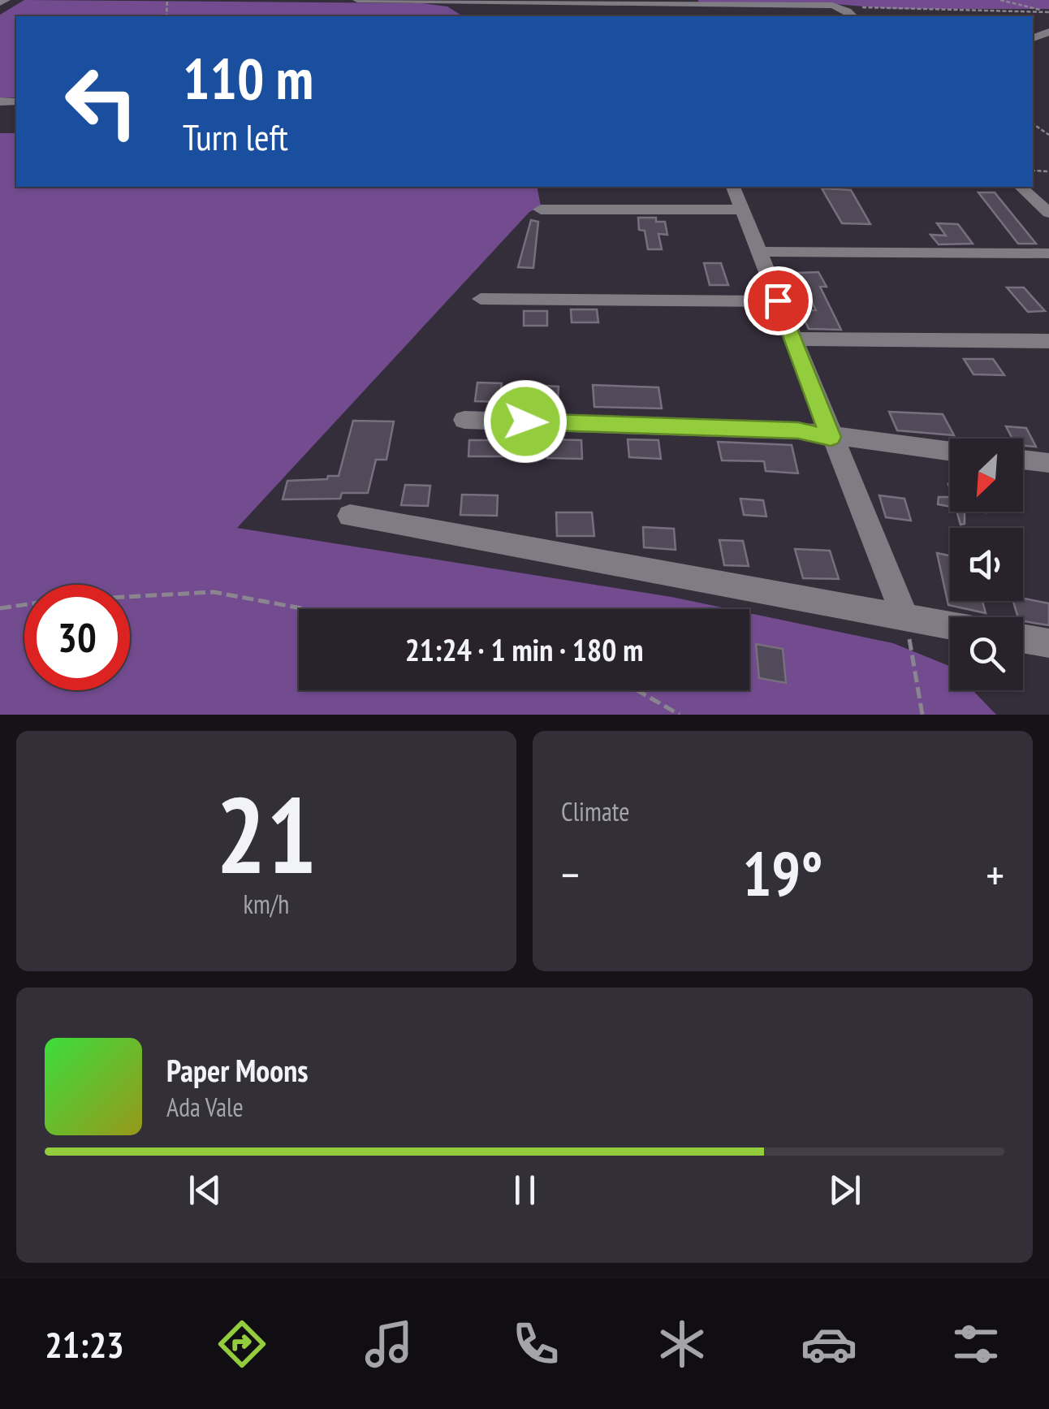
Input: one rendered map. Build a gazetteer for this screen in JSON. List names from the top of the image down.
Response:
{
  "north": "bottom left",
  "page": {
    "turn": ["110 m", "Turn left"],
    "limit": "30",
    "trip": "21:24 · 1 min · 180 m",
    "tile": [
      ["21", "km/h"],
      "Climate"
    ],
    "heat": ["−", "19°", "+"],
    "song": ["Paper Moons", "Ada Vale"],
    "tabs": "21:23"
  }
}
